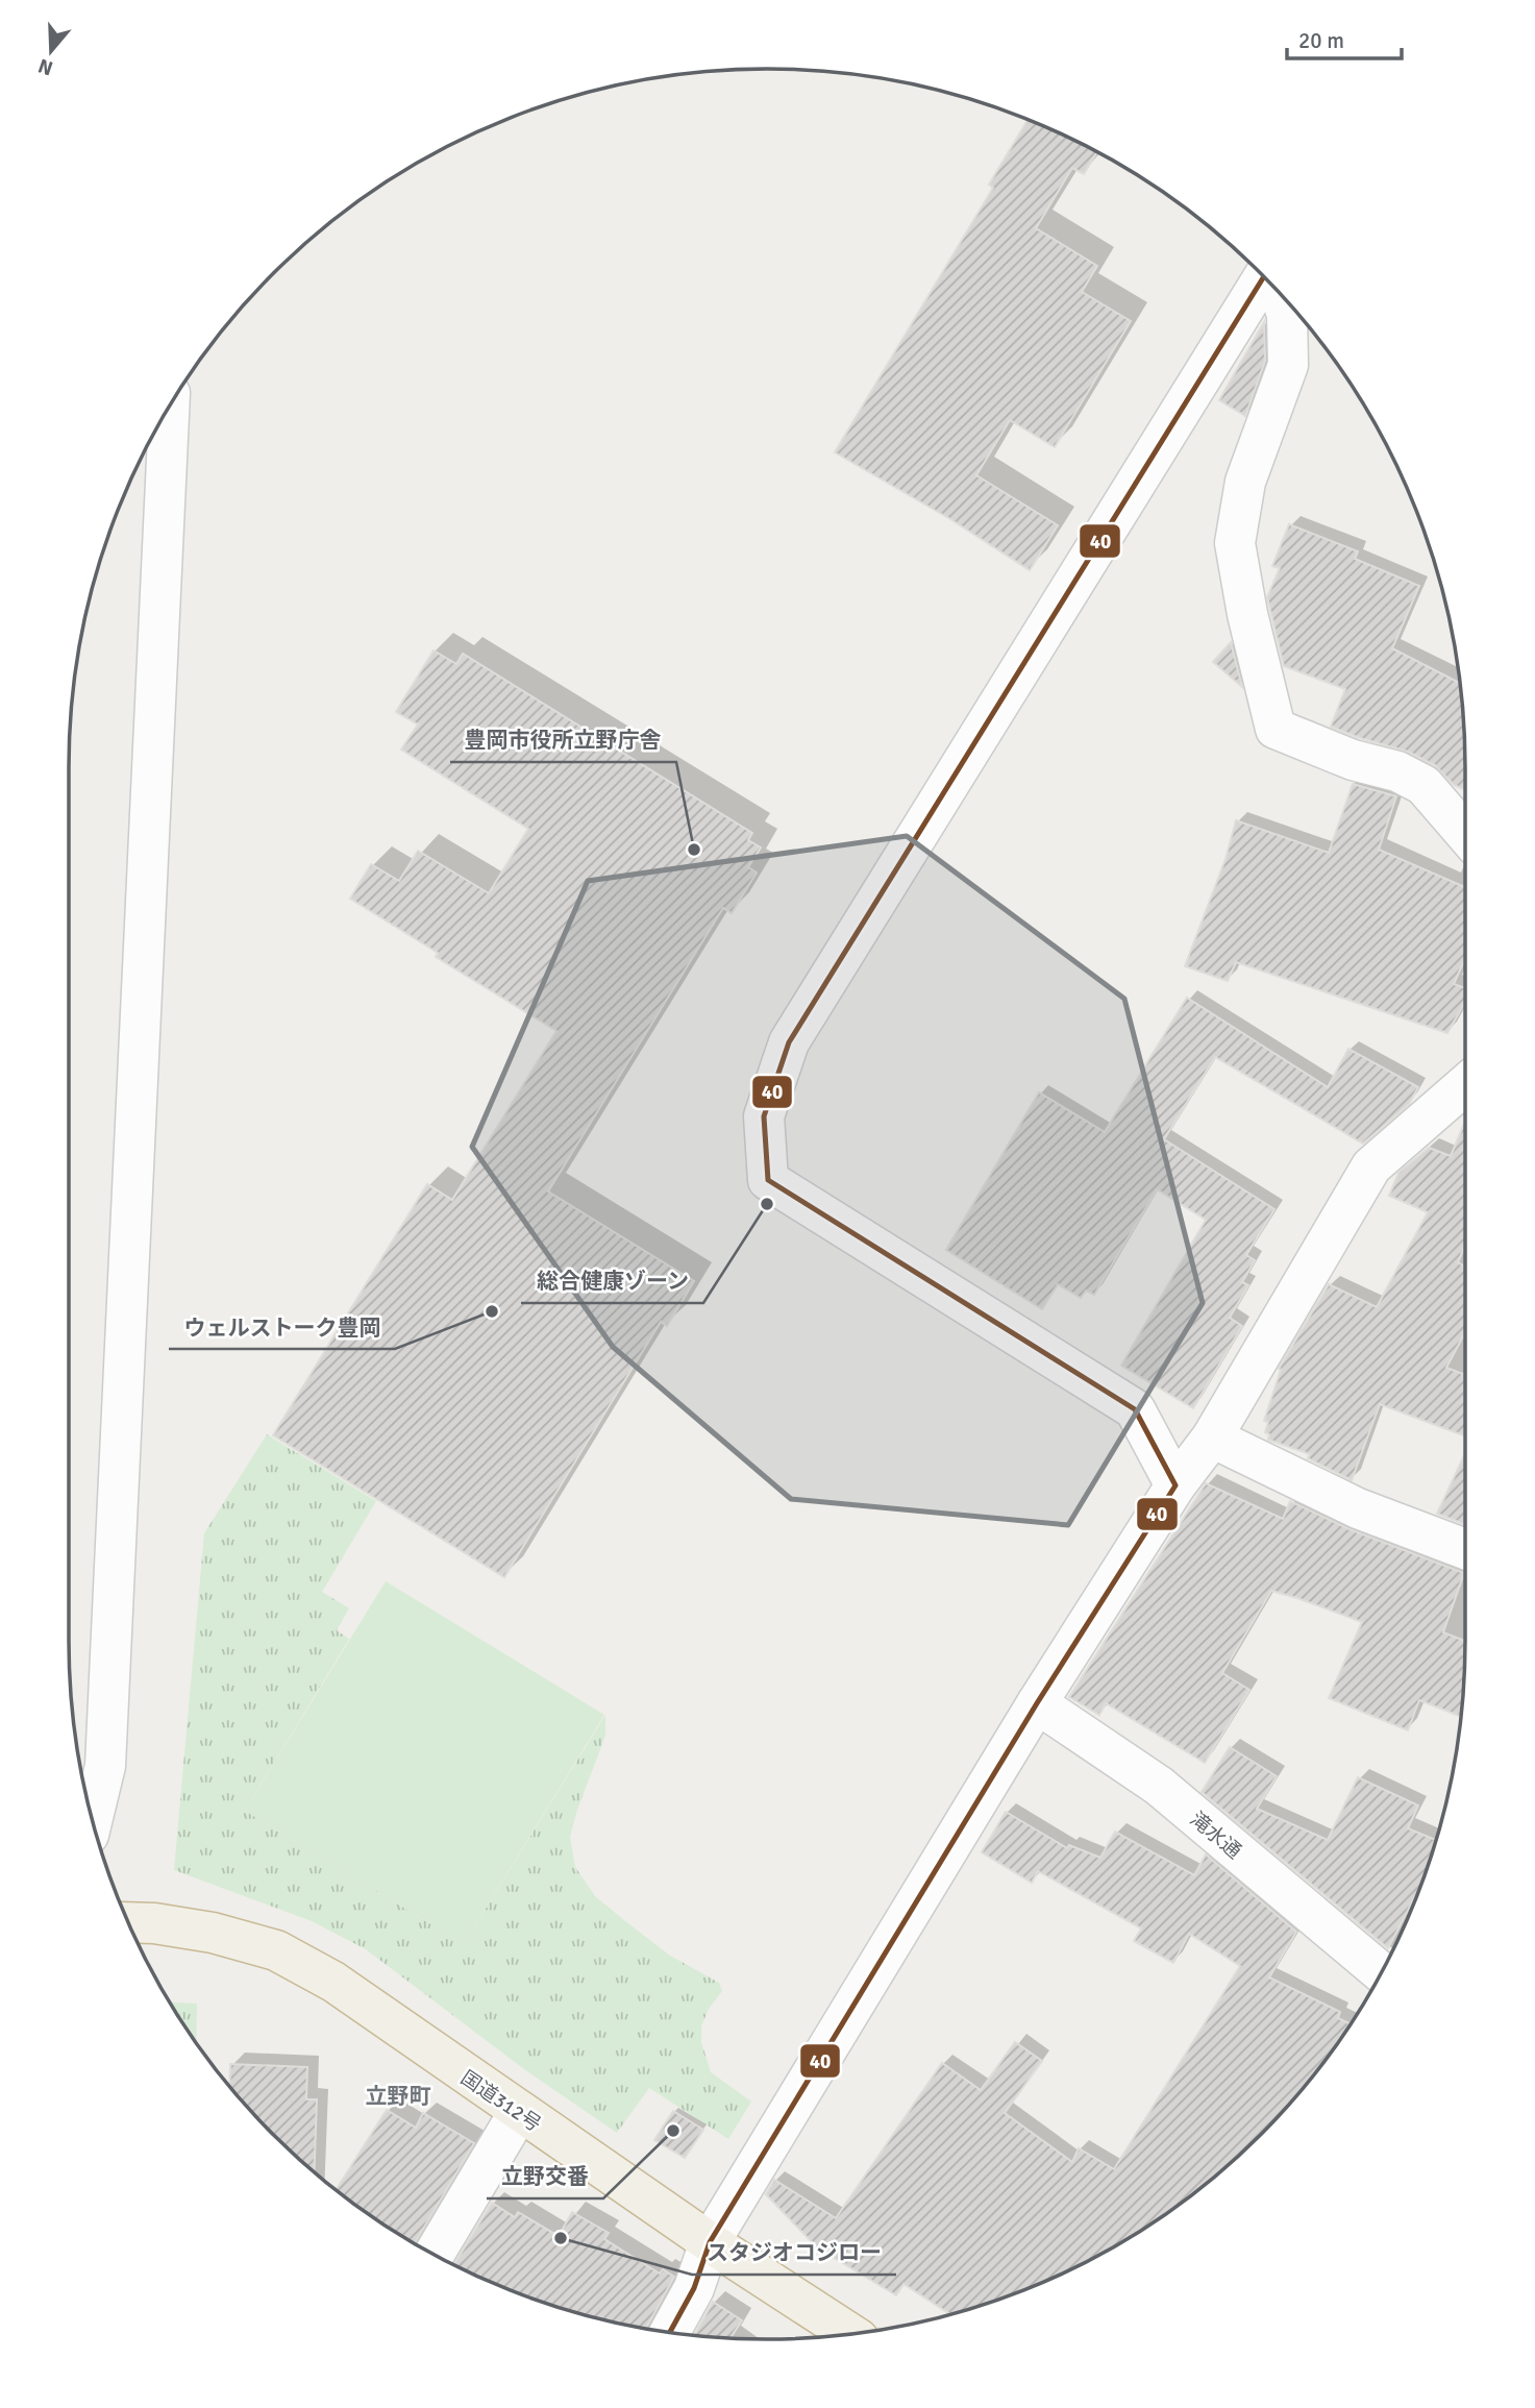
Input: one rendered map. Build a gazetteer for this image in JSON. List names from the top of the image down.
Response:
{
  "streets": {
    "highway": ["国道312号"],
    "street": ["滝水通"]
  },
  "districts": ["立野町"],
  "places": [
    "豊岡市役所立野庁舎",
    "総合健康ゾーン",
    "ウェルストーク豊岡",
    "立野交番",
    "スタジオコジロー"
  ],
  "lines": ["transit line 40"],
  "scale_bar": "20 m",
  "north": "bottom"
}
